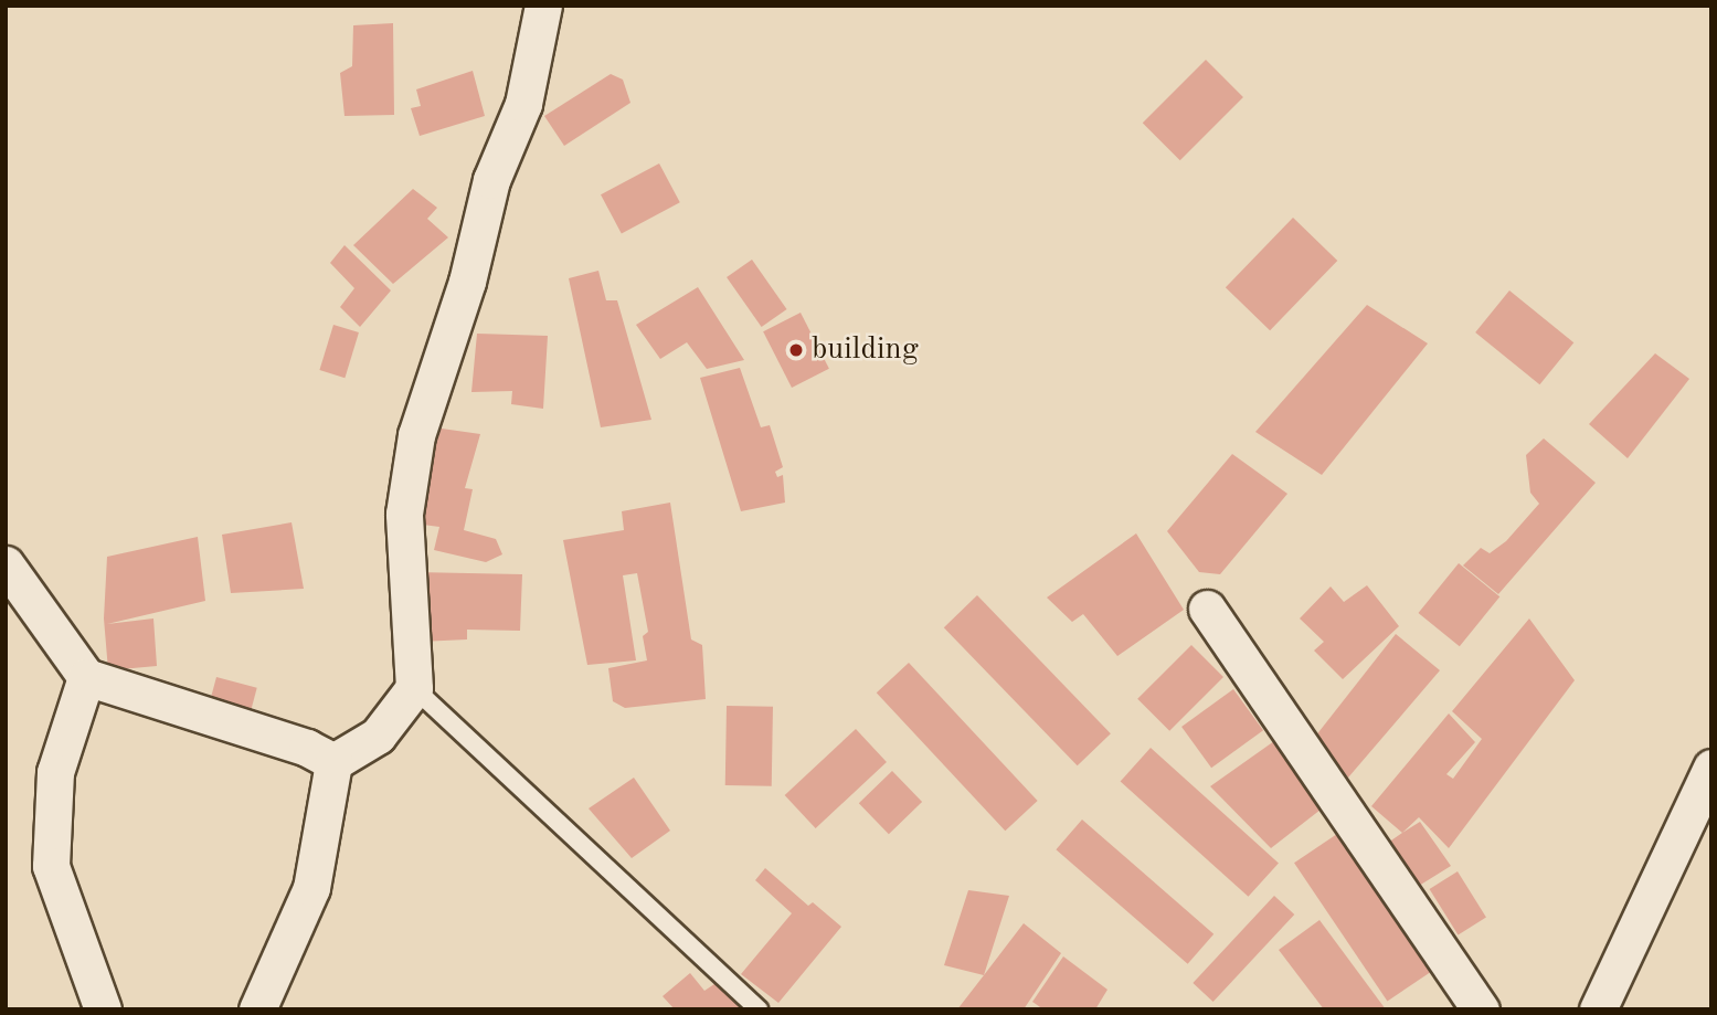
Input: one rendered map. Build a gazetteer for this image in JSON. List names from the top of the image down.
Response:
{
  "places": ["building"]
}
